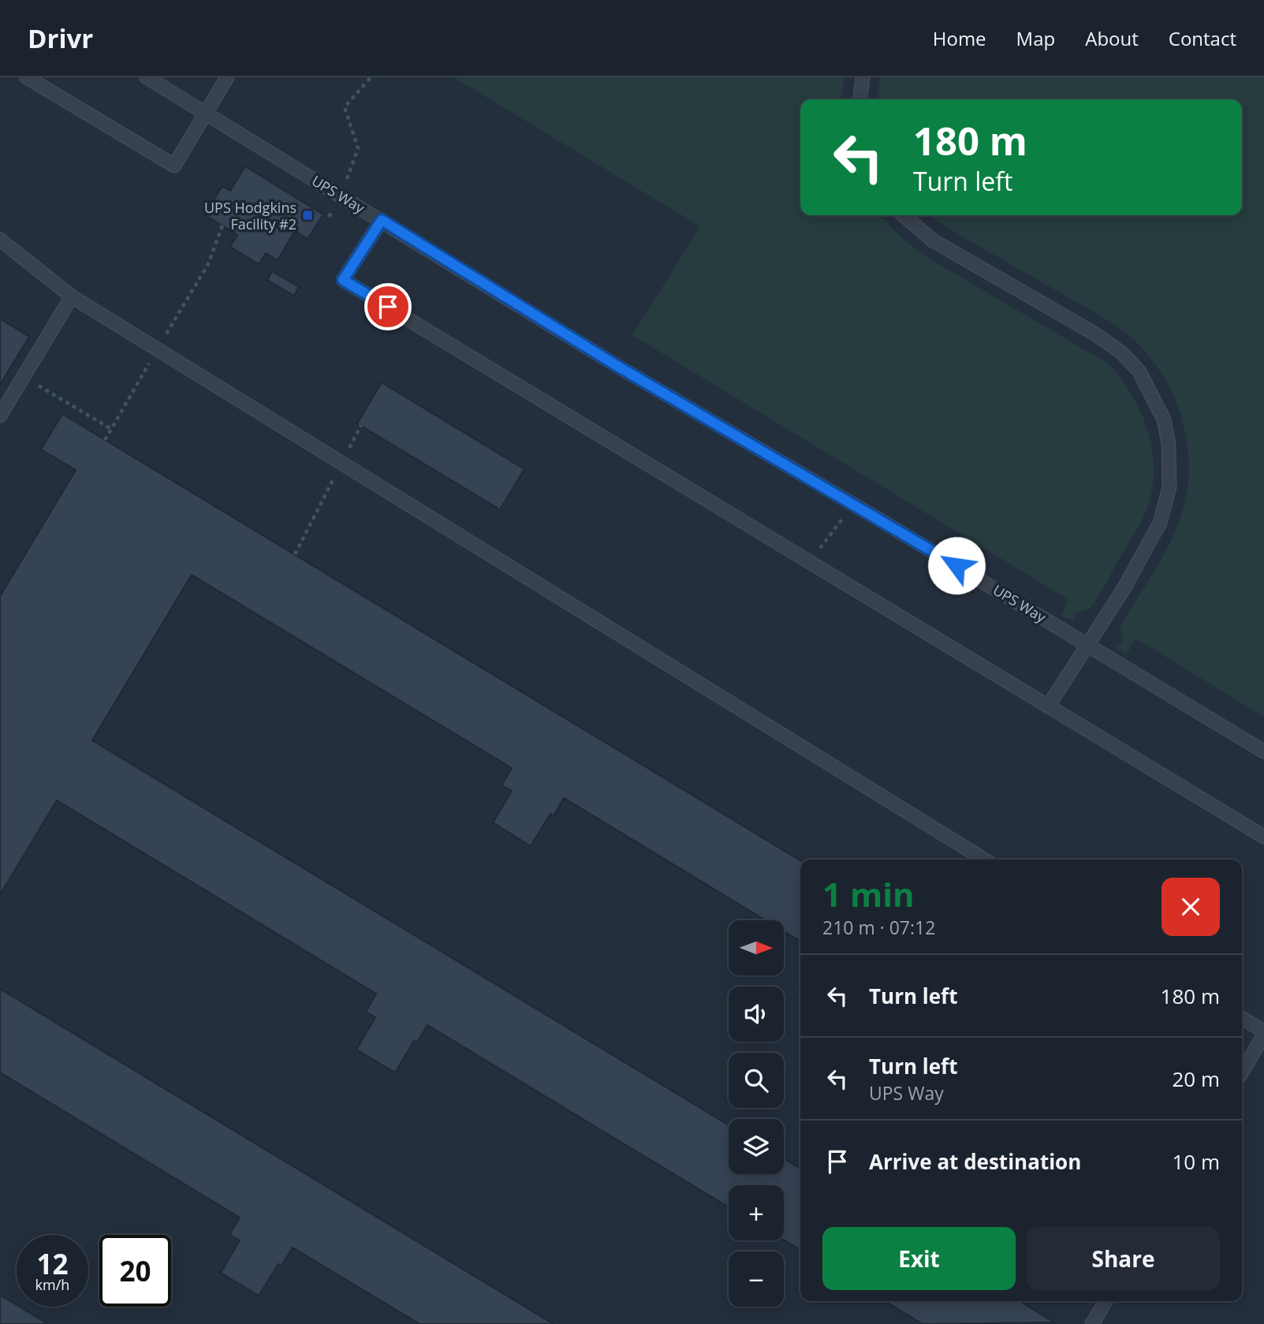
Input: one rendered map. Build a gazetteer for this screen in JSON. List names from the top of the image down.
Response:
{
  "streets": {
    "lane": ["UPS Way"]
  },
  "places": {
    "transit": ["UPS Hodgkins Facility #2"]
  },
  "north": "right",
  "page": {
    "header": "Drivr",
    "nav": [
      "Home",
      "Map",
      "About",
      "Contact"
    ],
    "turn": ["180 m", "Turn left"],
    "heading": ["1 min", "210 m · 07:12"],
    "map_buttons": ["+", "−"],
    "list": [
      {
        "name": "Turn left",
        "value": "180 m"
      },
      {
        "name": "Turn left",
        "note": "UPS Way",
        "value": "20 m"
      },
      {
        "name": "Arrive at destination",
        "value": "10 m"
      }
    ],
    "buttons": ["Exit", "Share"],
    "speed": "12 km/h",
    "limit": "20"
  }
}
